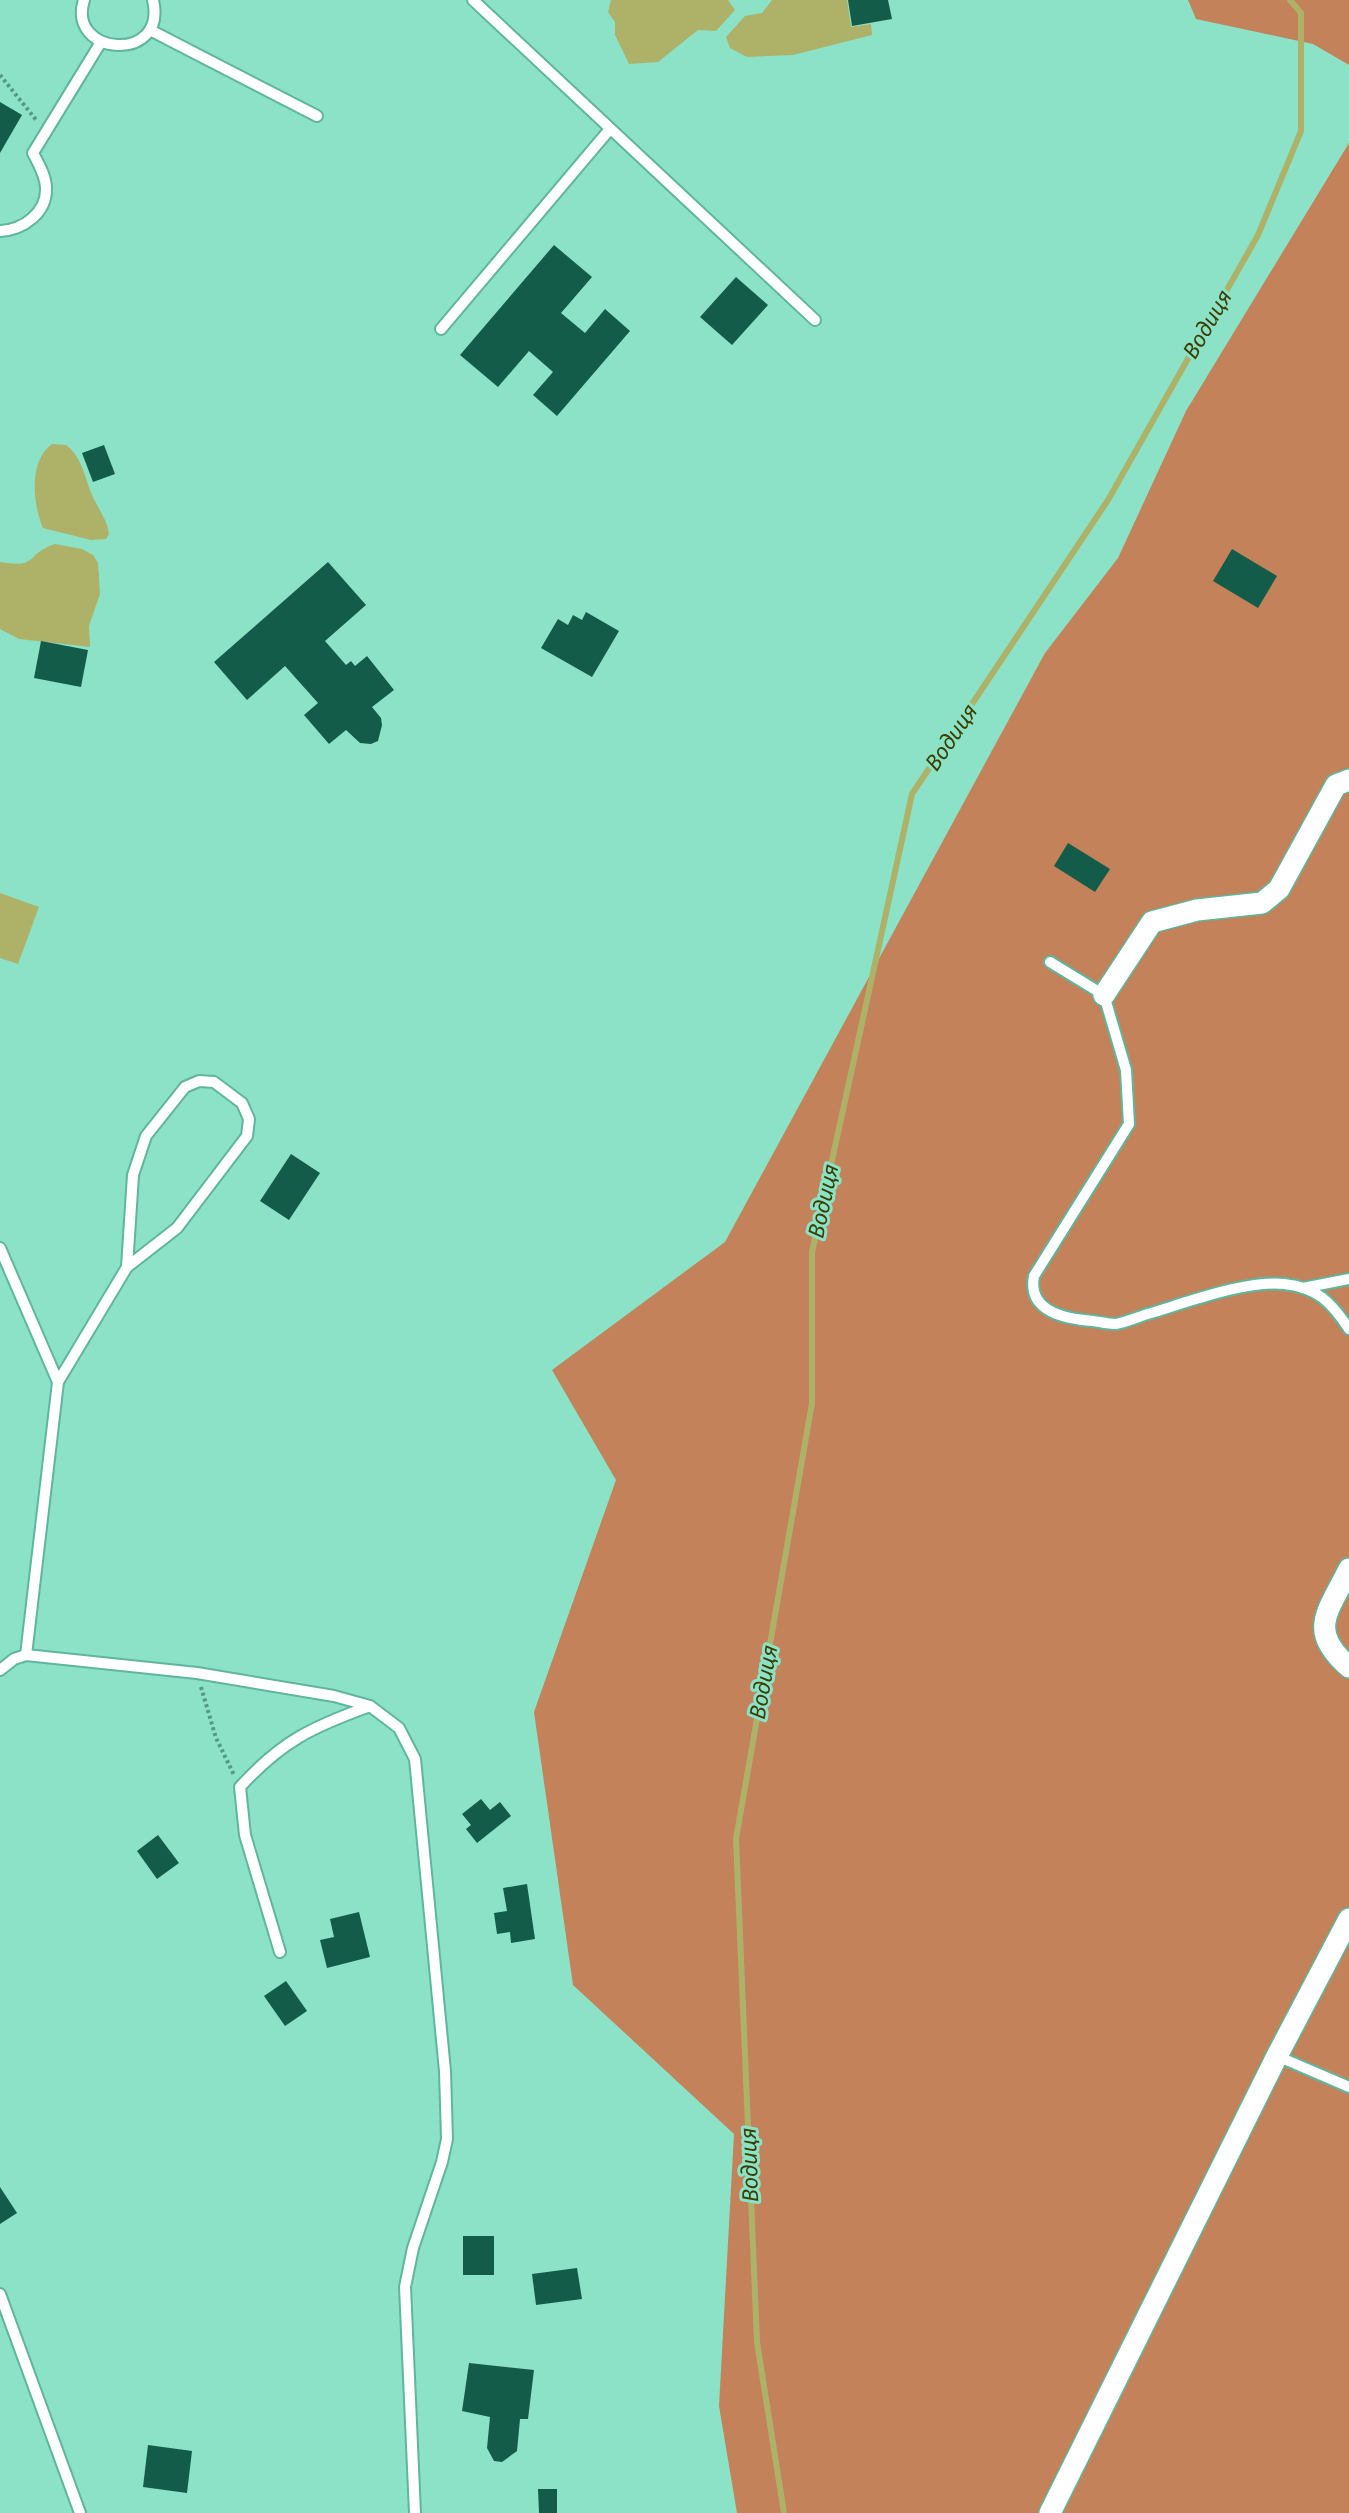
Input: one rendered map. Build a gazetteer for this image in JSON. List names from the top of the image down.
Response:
{
  "water": ["Водиця"]
}
